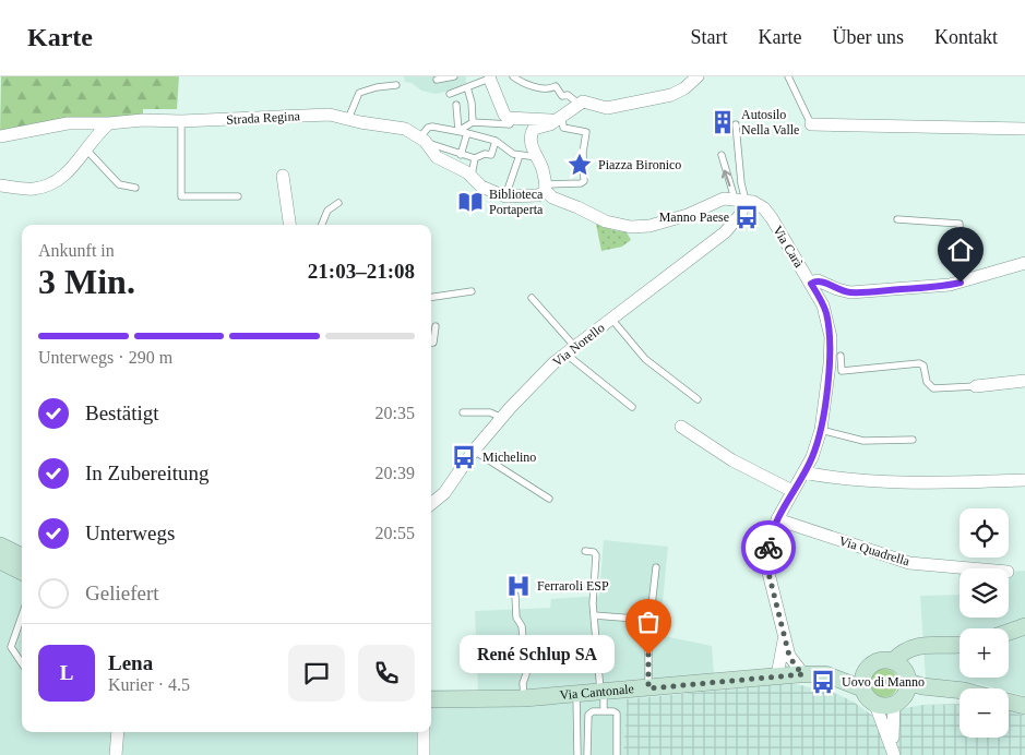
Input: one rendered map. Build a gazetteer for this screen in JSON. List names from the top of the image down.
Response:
{
  "streets": {
    "main road": ["Via Cantonale"],
    "street": [
      "Strada Regina",
      "Via Carà",
      "Via Norello",
      "Via Quadrella"
    ]
  },
  "crossings": [
    ["Via Carà", "Via Norello"],
    ["Via Carà", "Via Quadrella"],
    ["Via Carà", "Via Cantonale"]
  ],
  "places": {
    "building": ["Autosilo Nella Valle"],
    "place": ["Piazza Bironico"],
    "library": ["Biblioteca Portaperta"],
    "bus stop": ["Manno Paese", "Michelino", "Uovo di Manno"],
    "hospital": ["Ferraroli ESP"],
    "other": ["René Schlup SA"]
  },
  "page": {
    "header": "Karte",
    "nav": [
      "Start",
      "Karte",
      "Über uns",
      "Kontakt"
    ],
    "heading": ["3 Min.", "Ankunft in", "21:03–21:08"],
    "panel": ["Lena", "Kurier · 4.5"],
    "bar": "Unterwegs · 290 m",
    "list": [
      ["Bestätigt", "20:35"],
      ["In Zubereitung", "20:39"],
      ["Unterwegs", "20:55"],
      "Geliefert"
    ],
    "map_buttons": ["+", "−"],
    "bubble": "René Schlup SA",
    "round": "L"
  }
}
